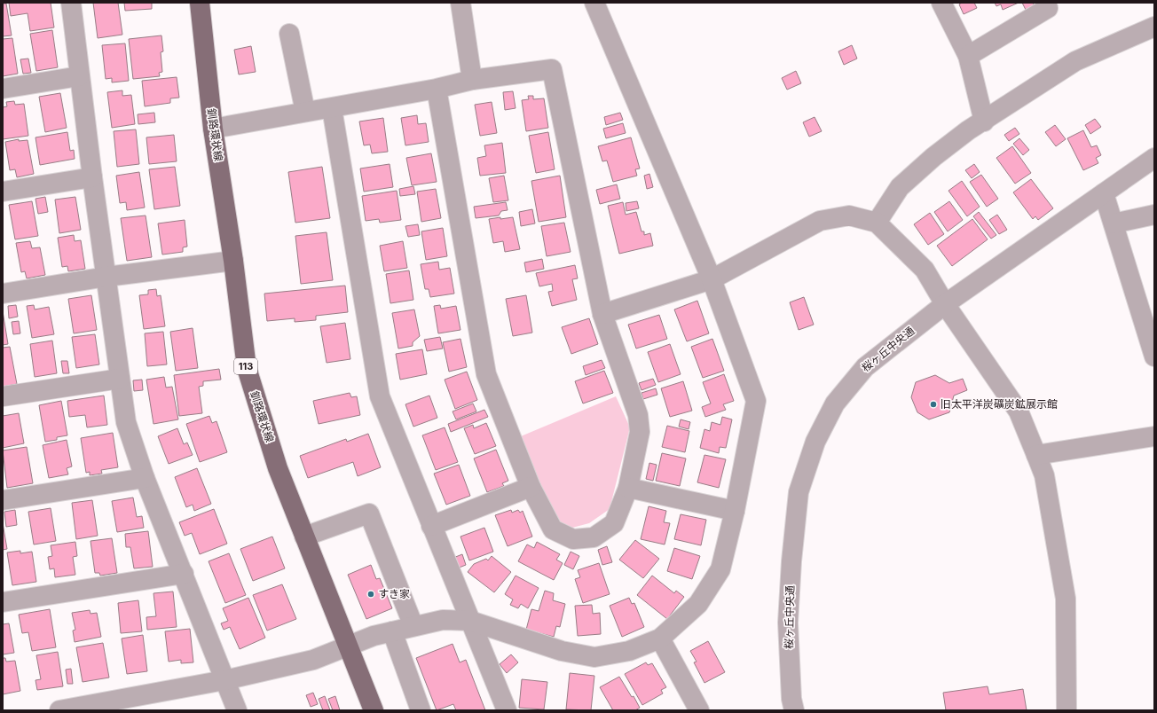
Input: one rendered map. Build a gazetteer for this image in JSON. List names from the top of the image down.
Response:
{
  "streets": {
    "main road": ["釧路環状線", "113"],
    "street": ["桜ヶ丘中央通"]
  },
  "places": ["旧太平洋炭礦炭鉱展示館", "すき家"]
}
